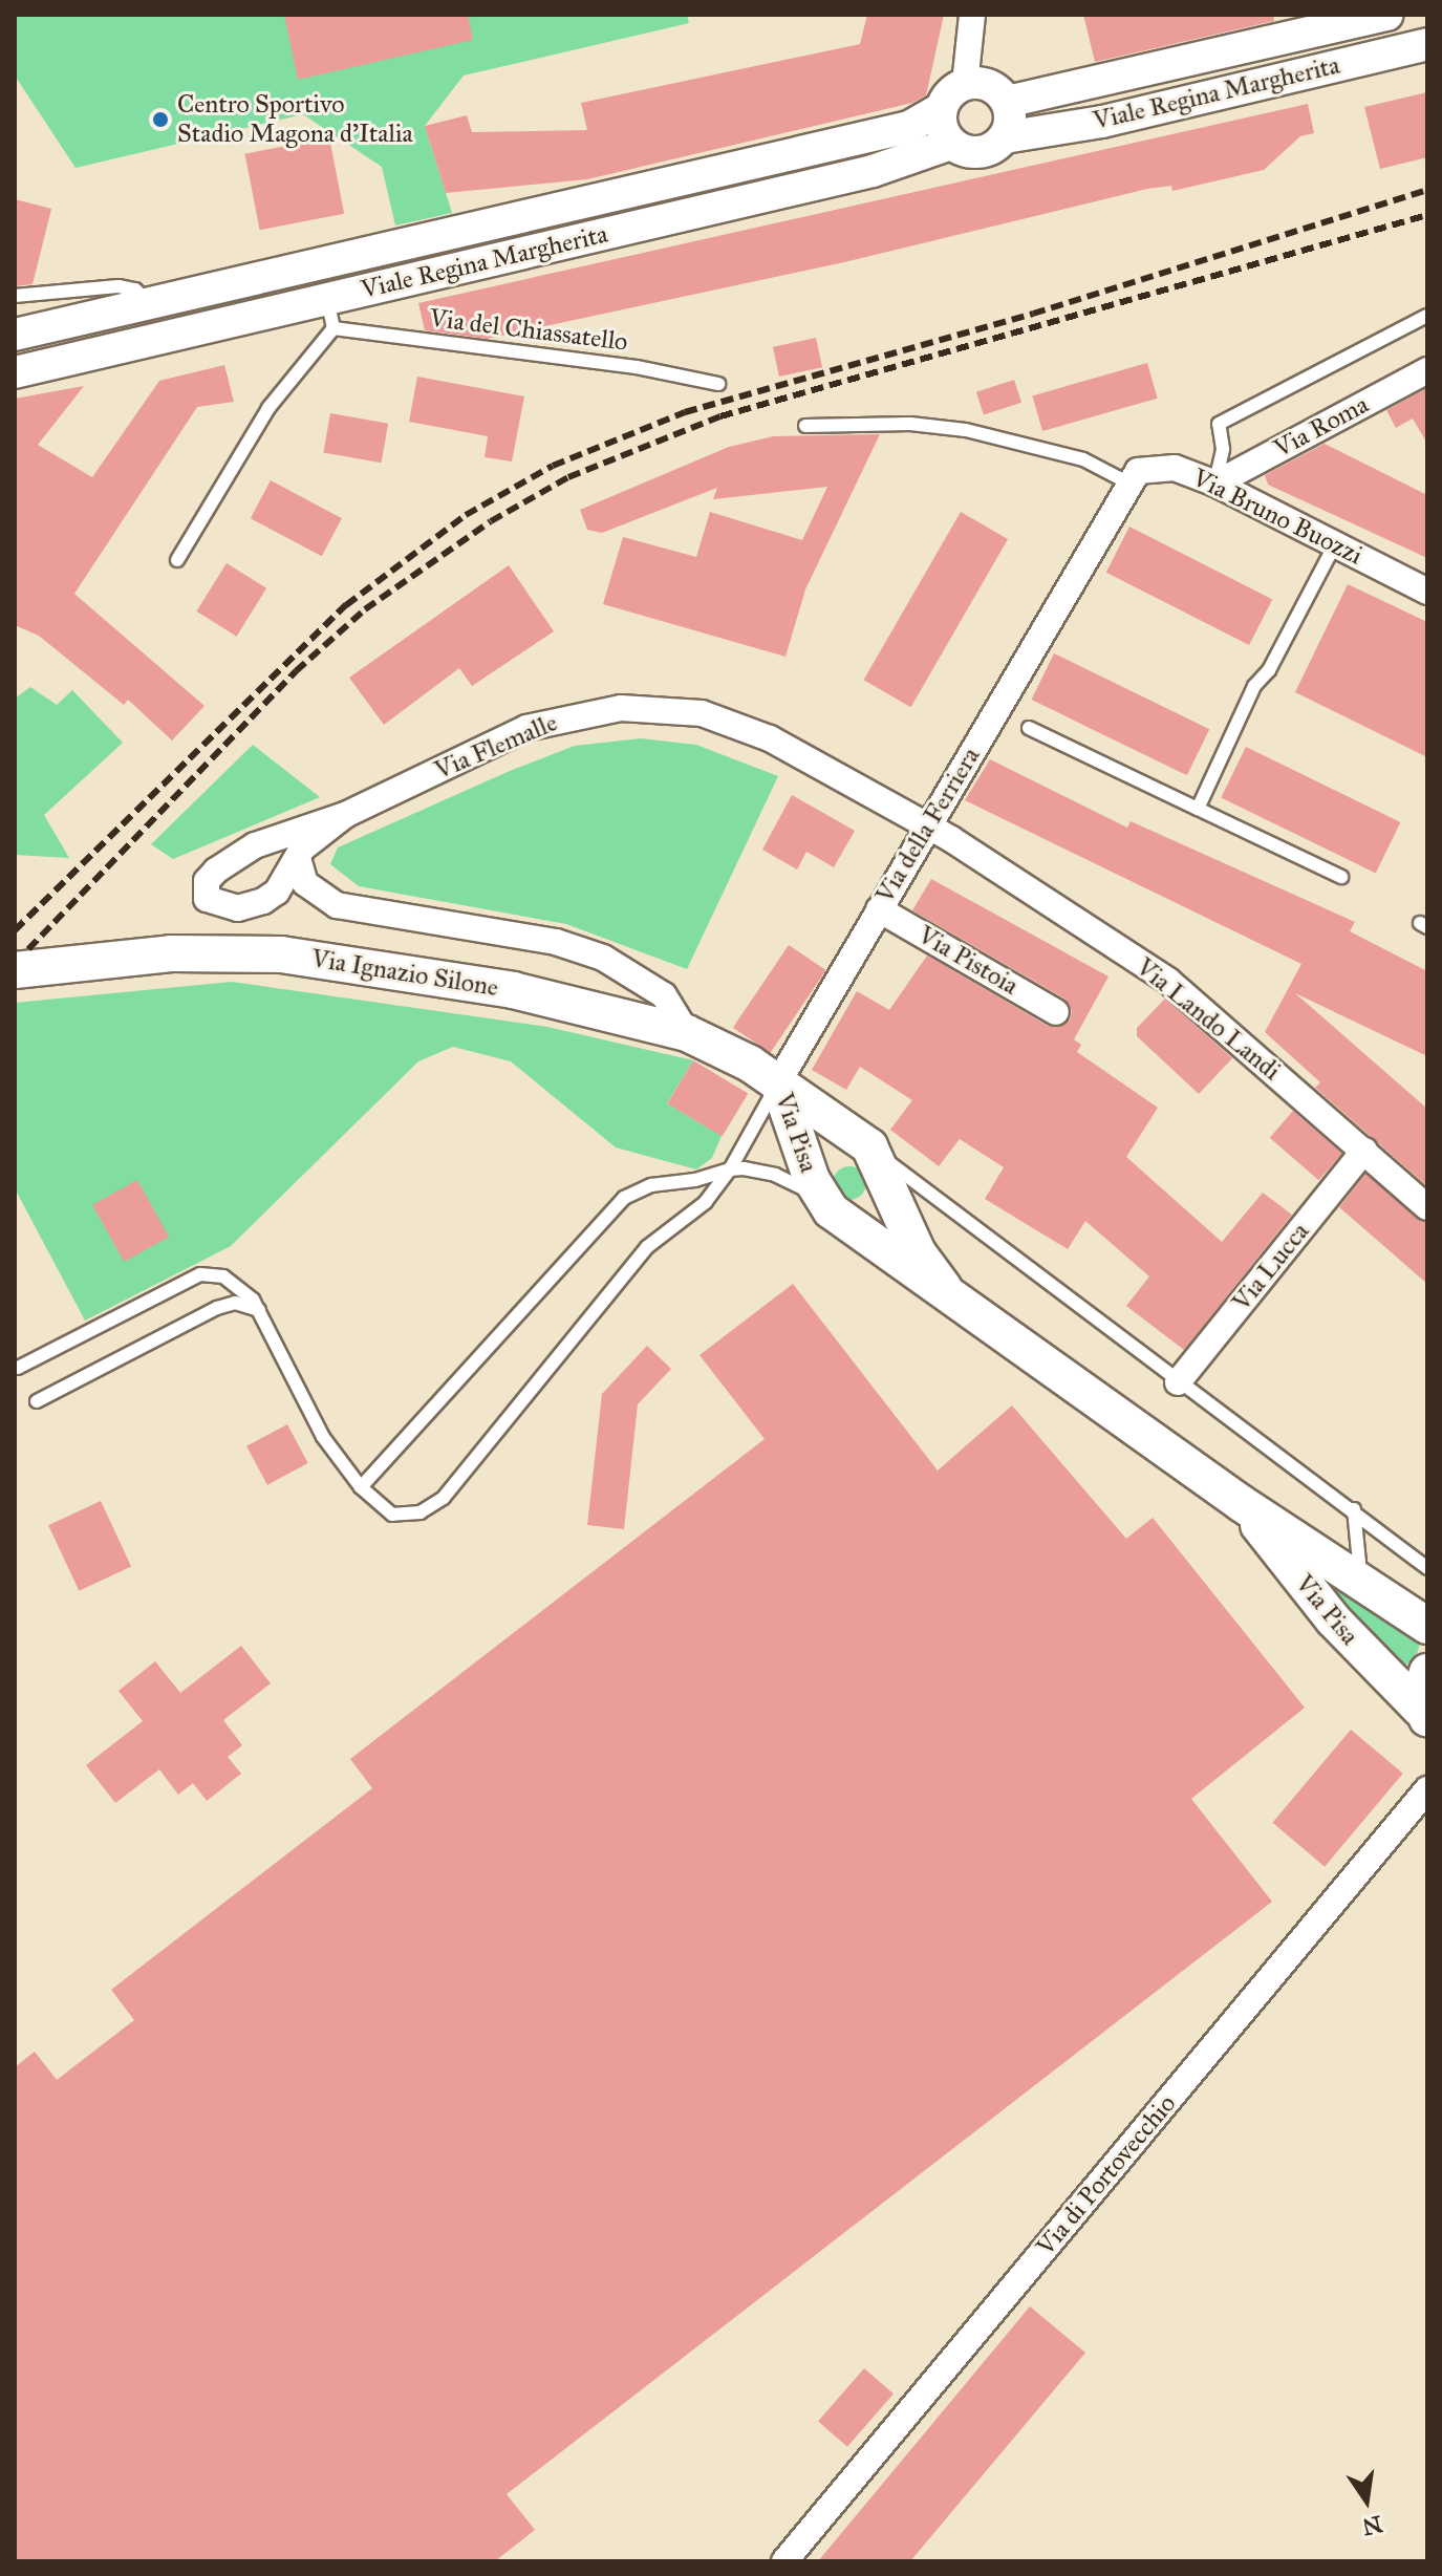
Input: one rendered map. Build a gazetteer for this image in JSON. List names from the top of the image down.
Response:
{
  "streets": {
    "main road": ["Via Ignazio Silone", "Via Pisa"],
    "street": [
      "Viale Regina Margherita",
      "Via Roma",
      "Via Bruno Buozzi",
      "Via Flemalle",
      "Via della Ferriera",
      "Via Pistoia",
      "Via Lando Landi",
      "Via Lucca",
      "Via di Portovecchio"
    ],
    "lane": ["Via del Chiassatello"]
  },
  "crossings": [
    ["Viale Regina Margherita", "Via del Chiassatello"],
    ["Via Roma", "Via Bruno Buozzi"],
    ["Via Bruno Buozzi", "Via della Ferriera"],
    ["Via Flemalle", "Via della Ferriera"],
    ["Via Flemalle", "Via Lando Landi"],
    ["Via della Ferriera", "Via Pistoia"],
    ["Via della Ferriera", "Via Ignazio Silone"],
    ["Via della Ferriera", "Via Lando Landi"],
    ["Via della Ferriera", "Via Pisa"],
    ["Via Ignazio Silone", "Via Pisa"],
    ["Via Lando Landi", "Via Lucca"]
  ],
  "places": ["Centro Sportivo Stadio Magona d'Italia"],
  "north": "bottom"
}
